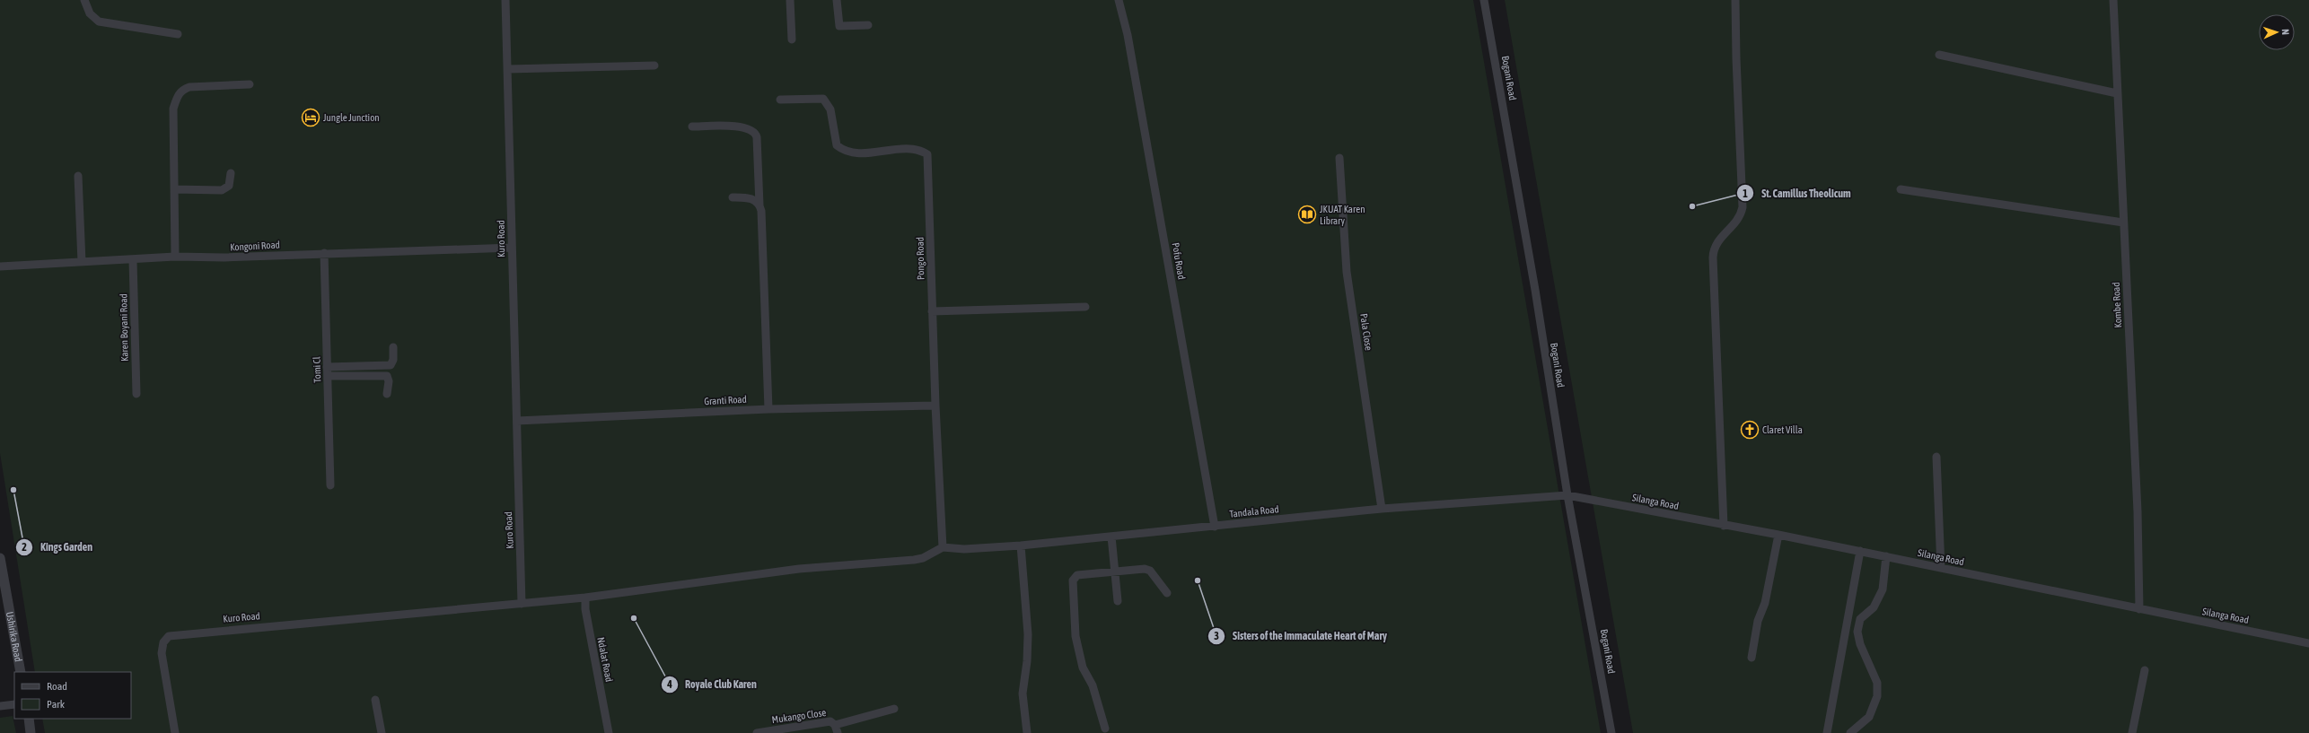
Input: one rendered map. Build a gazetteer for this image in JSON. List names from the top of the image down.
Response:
{
  "streets": {
    "street": [
      "Bogani Road",
      "Kuro Road",
      "Kongoni Road",
      "Pongo Road",
      "Pofu Road",
      "Kombe Road",
      "Karen Boyani Road",
      "Pala Close",
      "Tomi Cl",
      "Granti Road",
      "Silanga Road",
      "Tandala Road",
      "Ushirika Road",
      "Ndalat Road",
      "Mukango Close"
    ]
  },
  "crossings": [
    ["Bogani Road", "Silanga Road"],
    ["Bogani Road", "Tandala Road"],
    ["Kuro Road", "Kongoni Road"],
    ["Kuro Road", "Granti Road"],
    ["Kongoni Road", "Karen Boyani Road"],
    ["Kongoni Road", "Tomi Cl"],
    ["Pongo Road", "Granti Road"],
    ["Pongo Road", "Tandala Road"],
    ["Pofu Road", "Tandala Road"],
    ["Kombe Road", "Silanga Road"],
    ["Pala Close", "Tandala Road"],
    ["Silanga Road", "Tandala Road"]
  ],
  "places": {
    "hotel": ["Jungle Junction"],
    "other": [
      "St. Camillus Theolicum",
      "Kings Garden",
      "Sisters of the Immaculate Heart of Mary",
      "Royale Club Karen"
    ],
    "library": ["JKUAT Karen Library"],
    "church": ["Claret Villa"]
  },
  "legend": ["Road", "Park"],
  "north": "right"
}
